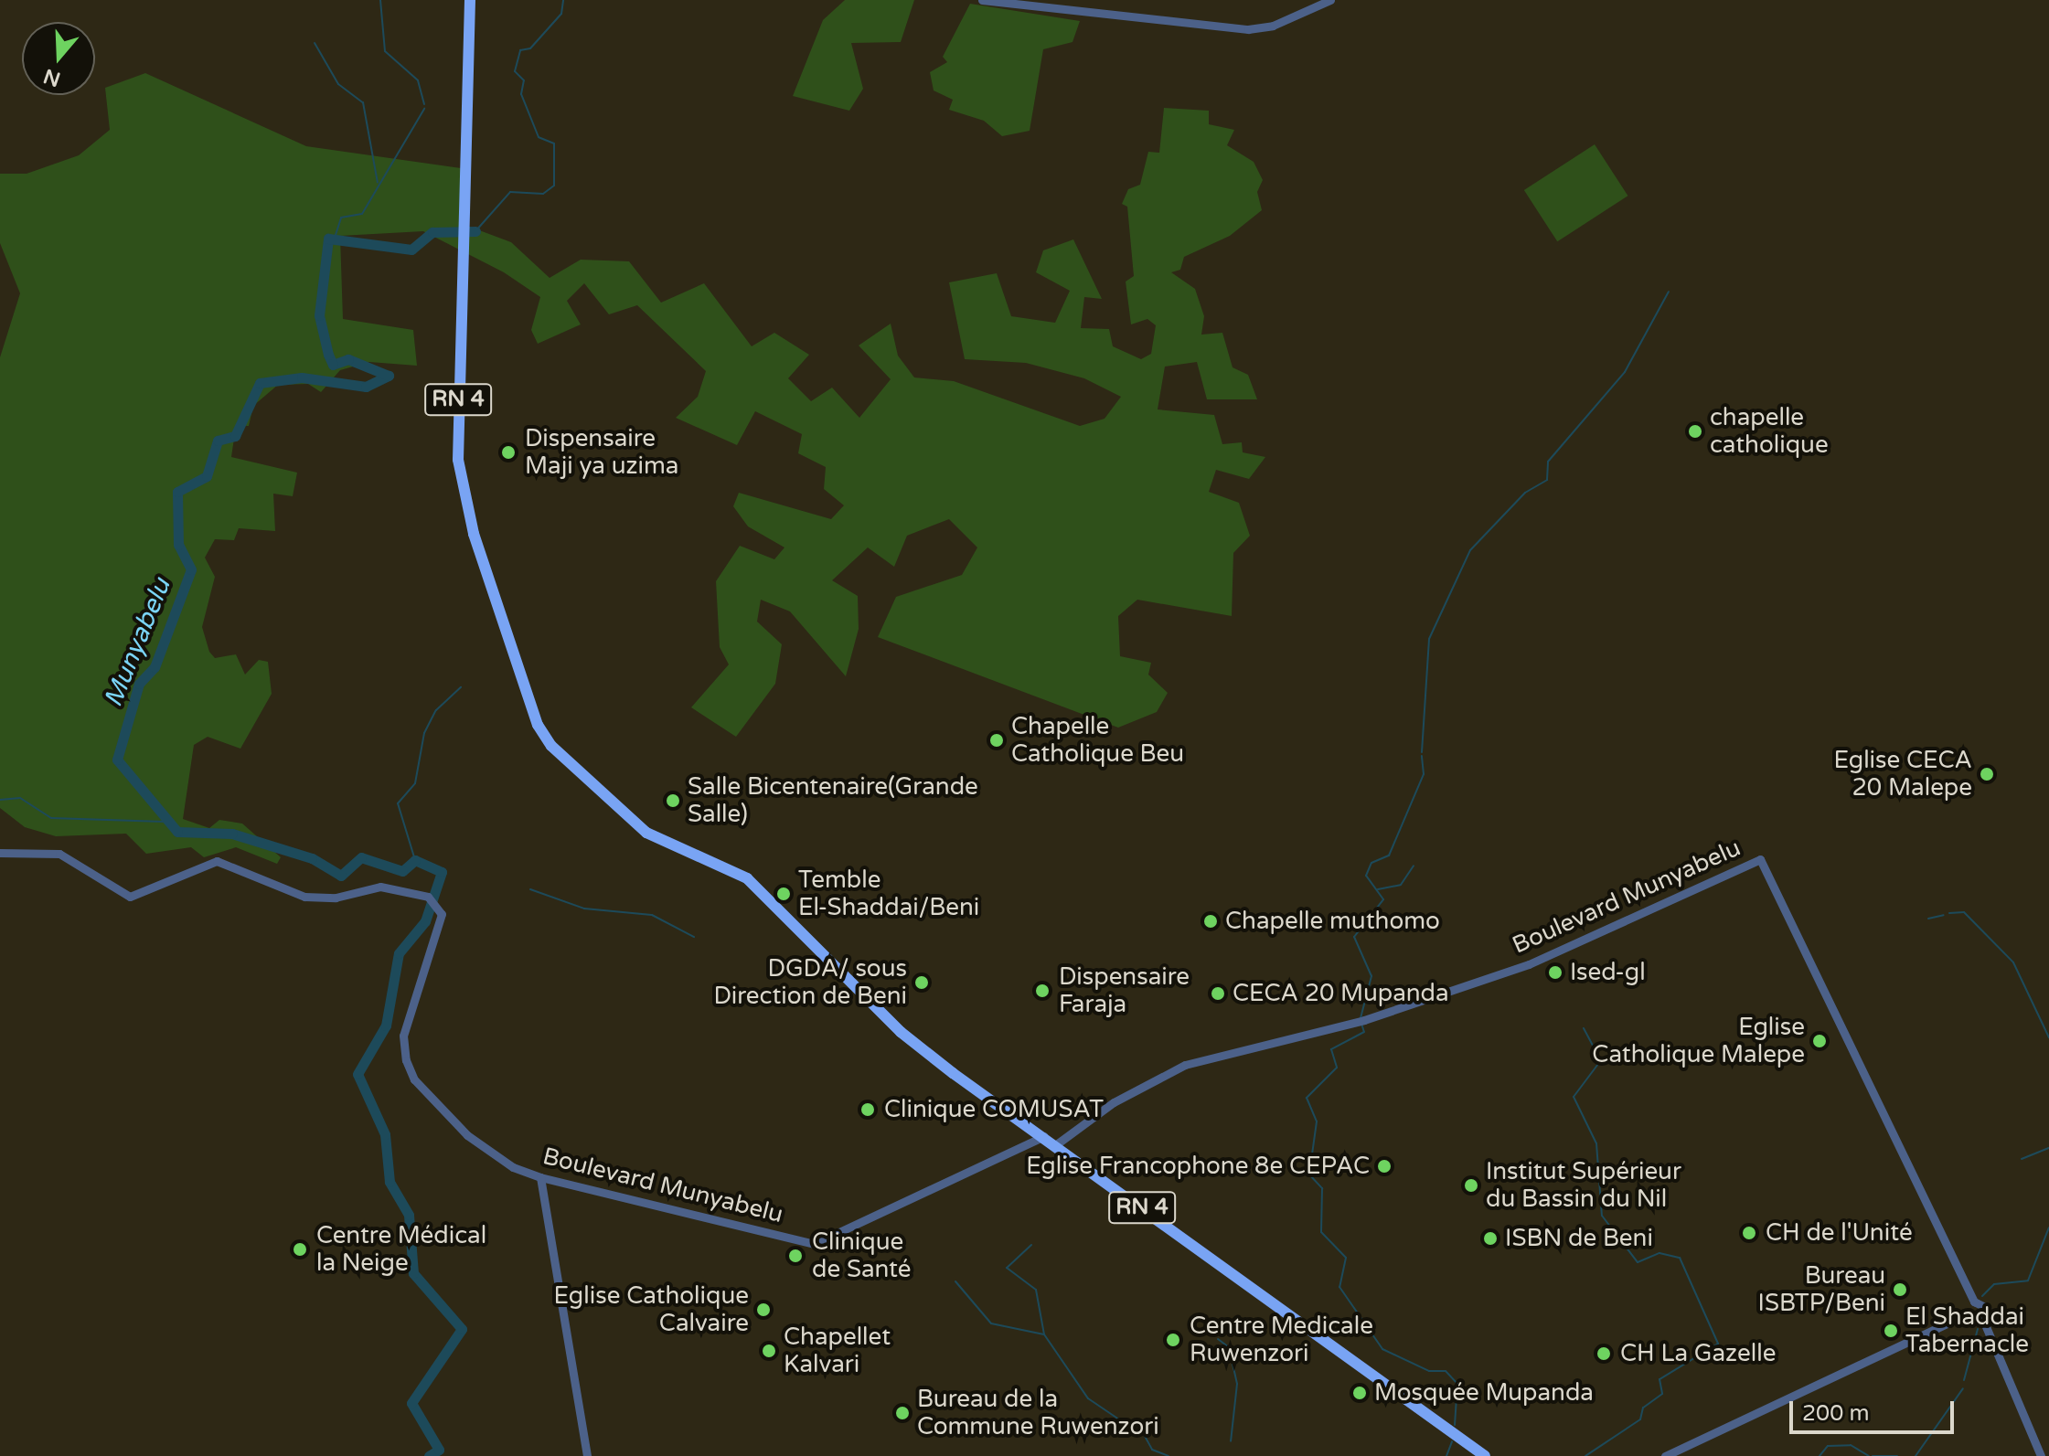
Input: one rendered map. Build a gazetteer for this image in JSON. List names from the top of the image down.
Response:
{
  "streets": {
    "highway": ["RN 4"],
    "street": ["Boulevard Munyabelu"]
  },
  "crossings": [
    ["RN 4", "Boulevard Munyabelu"]
  ],
  "water": ["Munyabelu"],
  "places": [
    "chapelle catholique",
    "Dispensaire Maji ya uzima",
    "Chapelle Catholique Beu",
    "Eglise CECA 20 Malepe",
    "Salle Bicentenaire(Grande Salle)",
    "Temble El-Shaddai/Beni",
    "Chapelle muthomo",
    "Ised-gl",
    "DGDA/ sous Direction de Beni",
    "Dispensaire Faraja",
    "CECA 20 Mupanda",
    "Eglise Catholique Malepe",
    "Clinique COMUSAT",
    "Eglise Francophone 8e CEPAC",
    "Institut Supérieur du Bassin du Nil",
    "CH de l'Unité",
    "ISBN de Beni",
    "Centre Médical la Neige",
    "Clinique de Santé",
    "Bureau ISBTP/Beni",
    "Eglise Catholique Calvaire",
    "El Shaddai Tabernacle",
    "Centre Medicale Ruwenzori",
    "Chapellet Kalvari",
    "CH La Gazelle",
    "Mosquée Mupanda",
    "Bureau de la Commune Ruwenzori"
  ],
  "scale_bar": "200 m",
  "north": "bottom"
}
